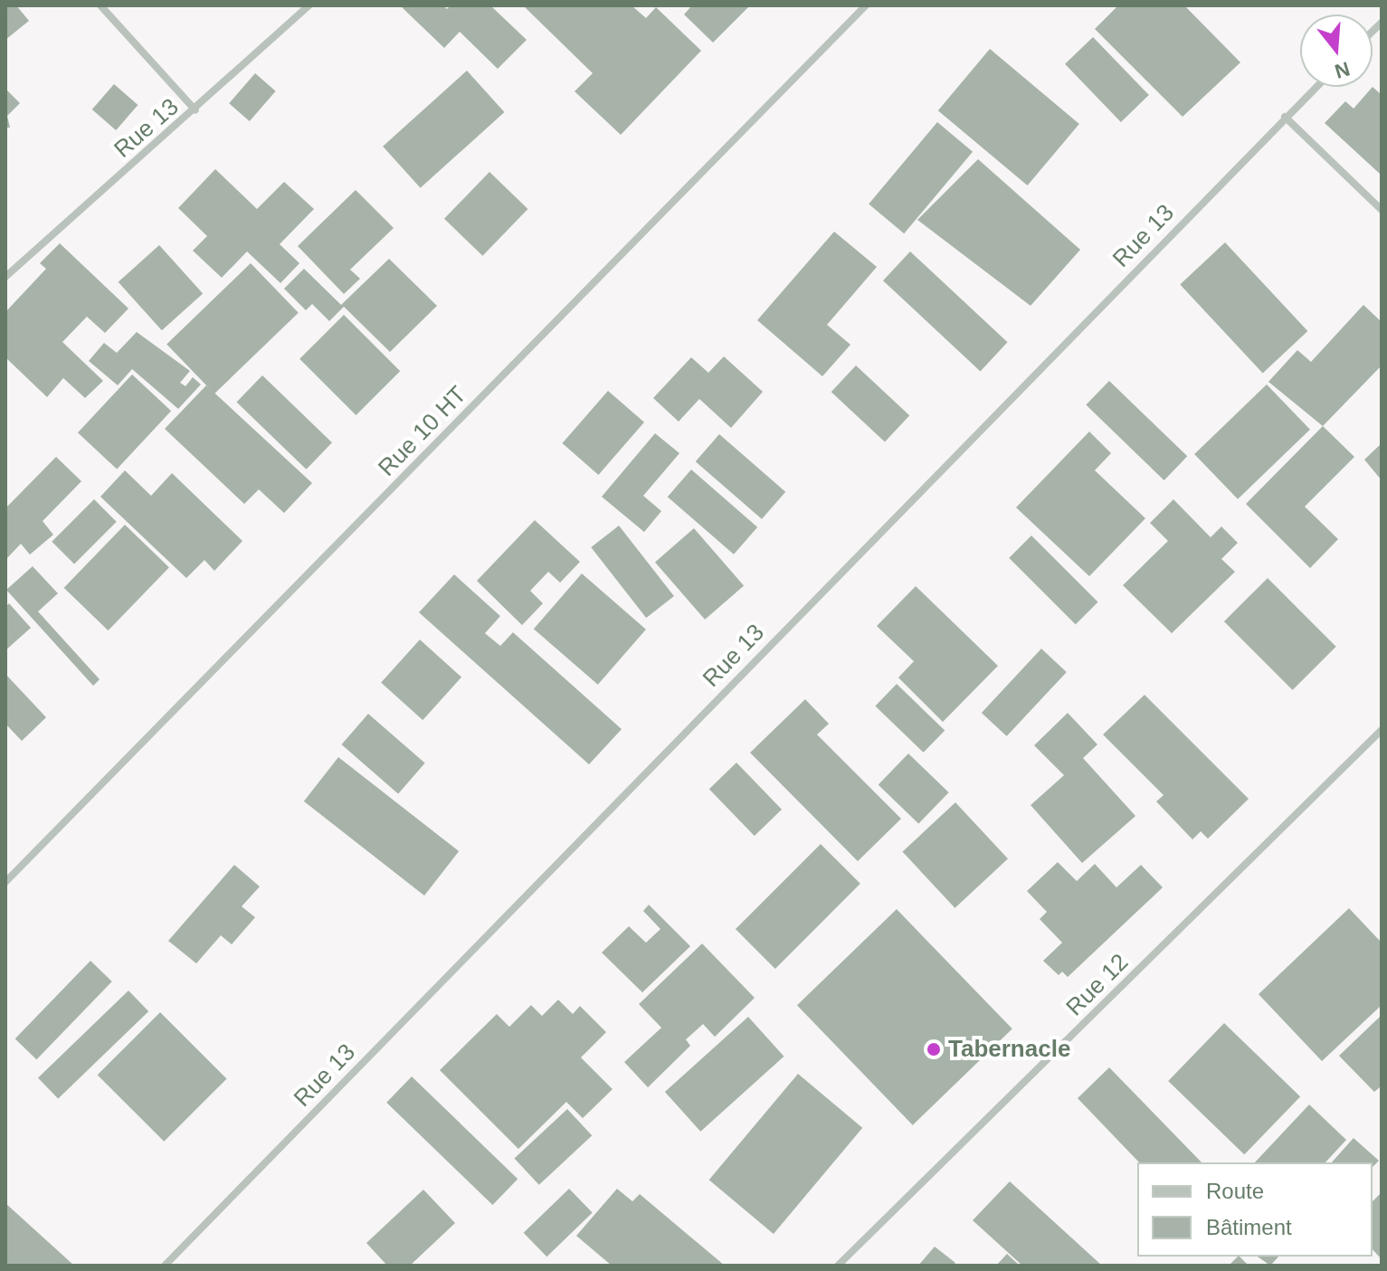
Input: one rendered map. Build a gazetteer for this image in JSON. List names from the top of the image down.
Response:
{
  "streets": {
    "street": ["Rue 13", "Rue 10 HT", "Rue 12"]
  },
  "places": ["Tabernacle"],
  "legend": ["Route", "Bâtiment"],
  "north": "bottom"
}
